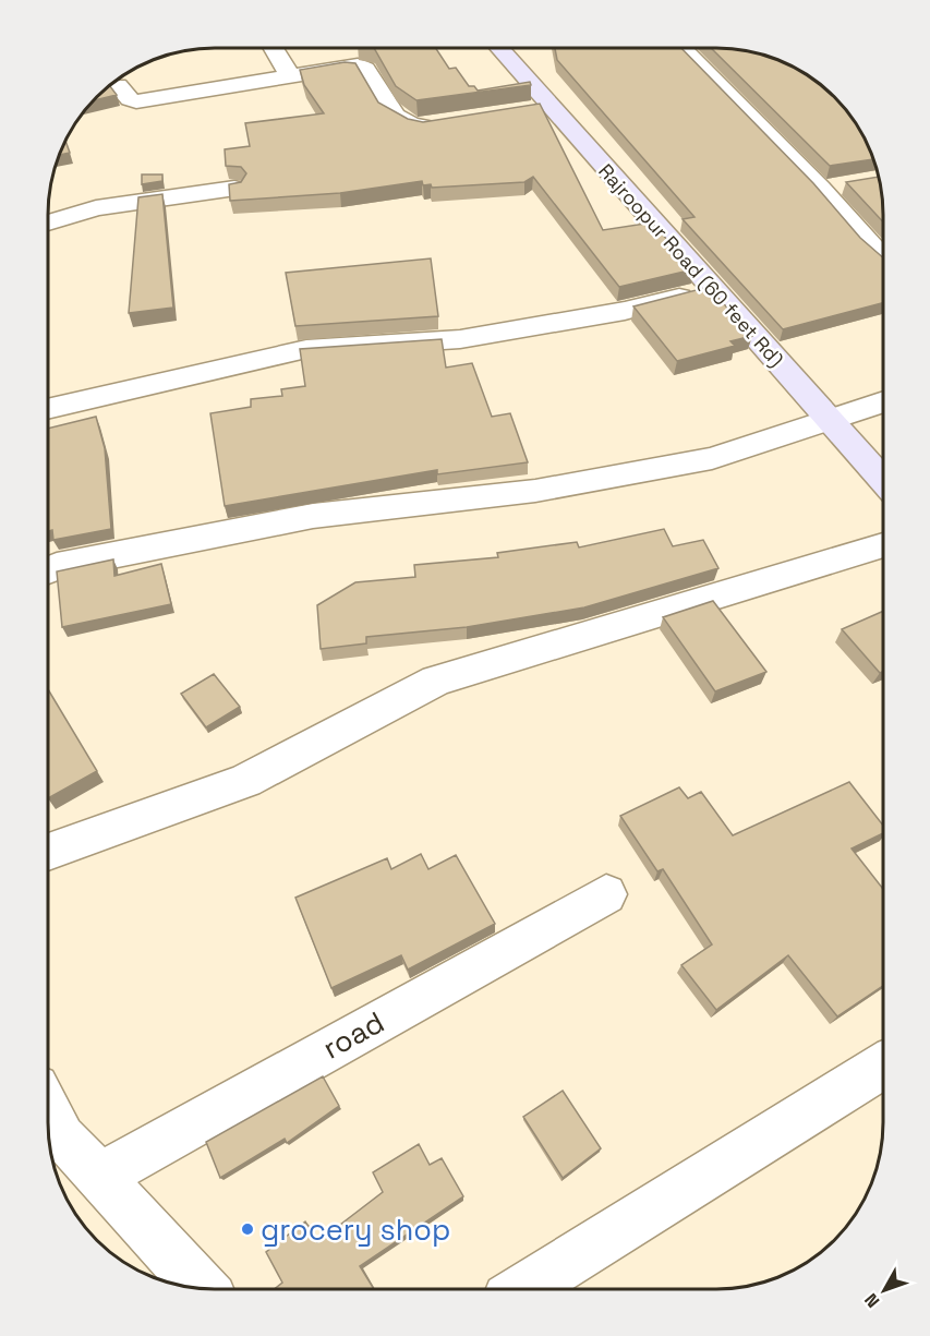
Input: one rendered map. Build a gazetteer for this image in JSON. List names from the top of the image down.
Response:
{
  "streets": {
    "main road": ["Rajroopur Road (60 feet Rd)"],
    "street": ["road"]
  },
  "places": ["grocery shop"],
  "north": "bottom left"
}
